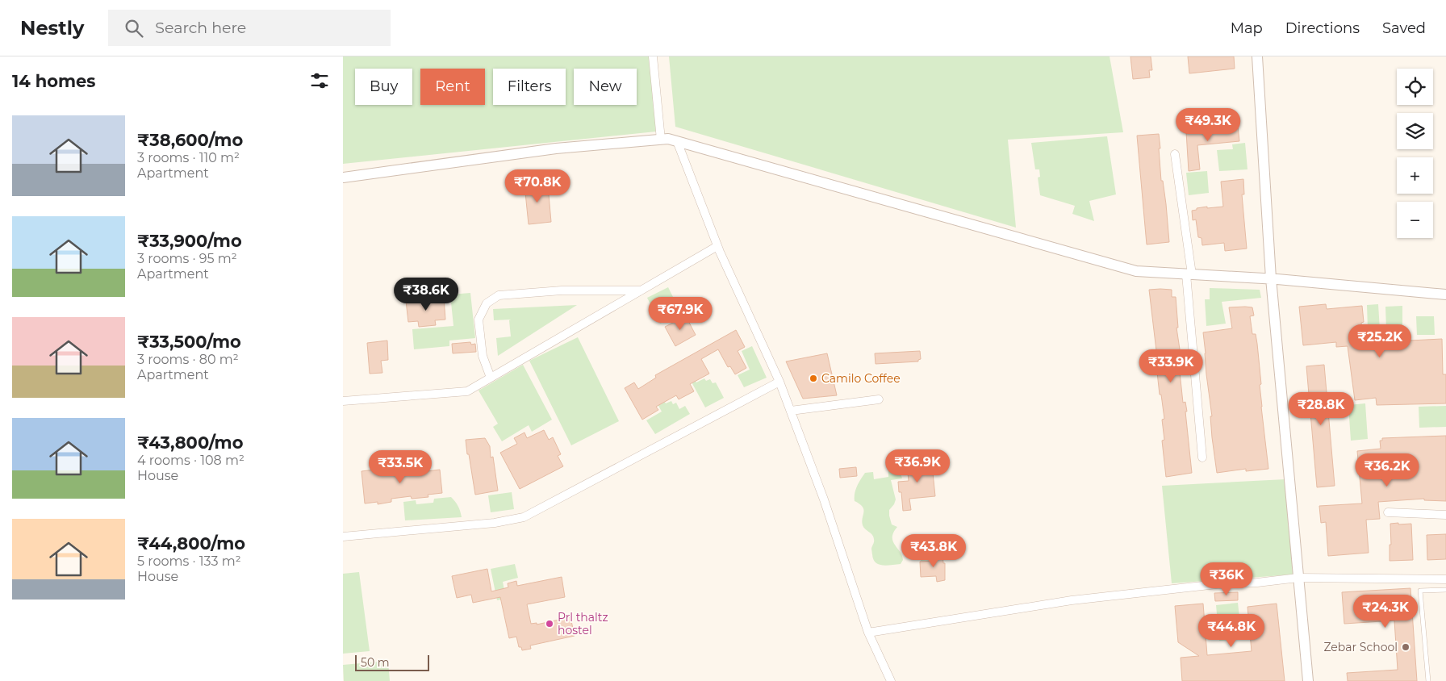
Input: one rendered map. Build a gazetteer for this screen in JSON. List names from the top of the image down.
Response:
{
  "places": ["Camilo Coffee", "Prl thaltz hostel", "Zebar School"],
  "scale_bar": "50 m",
  "page": {
    "header": "Nestly",
    "search": "Search here",
    "nav": ["Map", "Directions", "Saved"],
    "heading": "14 homes",
    "map_buttons": ["+", "−"],
    "chip": [
      "Buy",
      "Rent",
      "Filters",
      "New"
    ],
    "list": [
      {
        "name": "₹38,600/mo",
        "note": "3 rooms · 110 m² · Apartment"
      },
      {
        "name": "₹33,900/mo",
        "note": "3 rooms · 95 m² · Apartment"
      },
      {
        "name": "₹33,500/mo",
        "note": "3 rooms · 80 m² · Apartment"
      },
      {
        "name": "₹43,800/mo",
        "note": "4 rooms · 108 m² · House"
      },
      {
        "name": "₹44,800/mo",
        "note": "5 rooms · 133 m² · House"
      }
    ],
    "price": [
      "₹49.3K",
      "₹70.8K",
      "₹38.6K",
      "₹67.9K",
      "₹25.2K",
      "₹33.9K",
      "₹28.8K",
      "₹36.9K",
      "₹33.5K",
      "₹36.2K",
      "₹43.8K",
      "₹36K",
      "₹24.3K",
      "₹44.8K"
    ],
    "scale": "50 m"
  }
}
